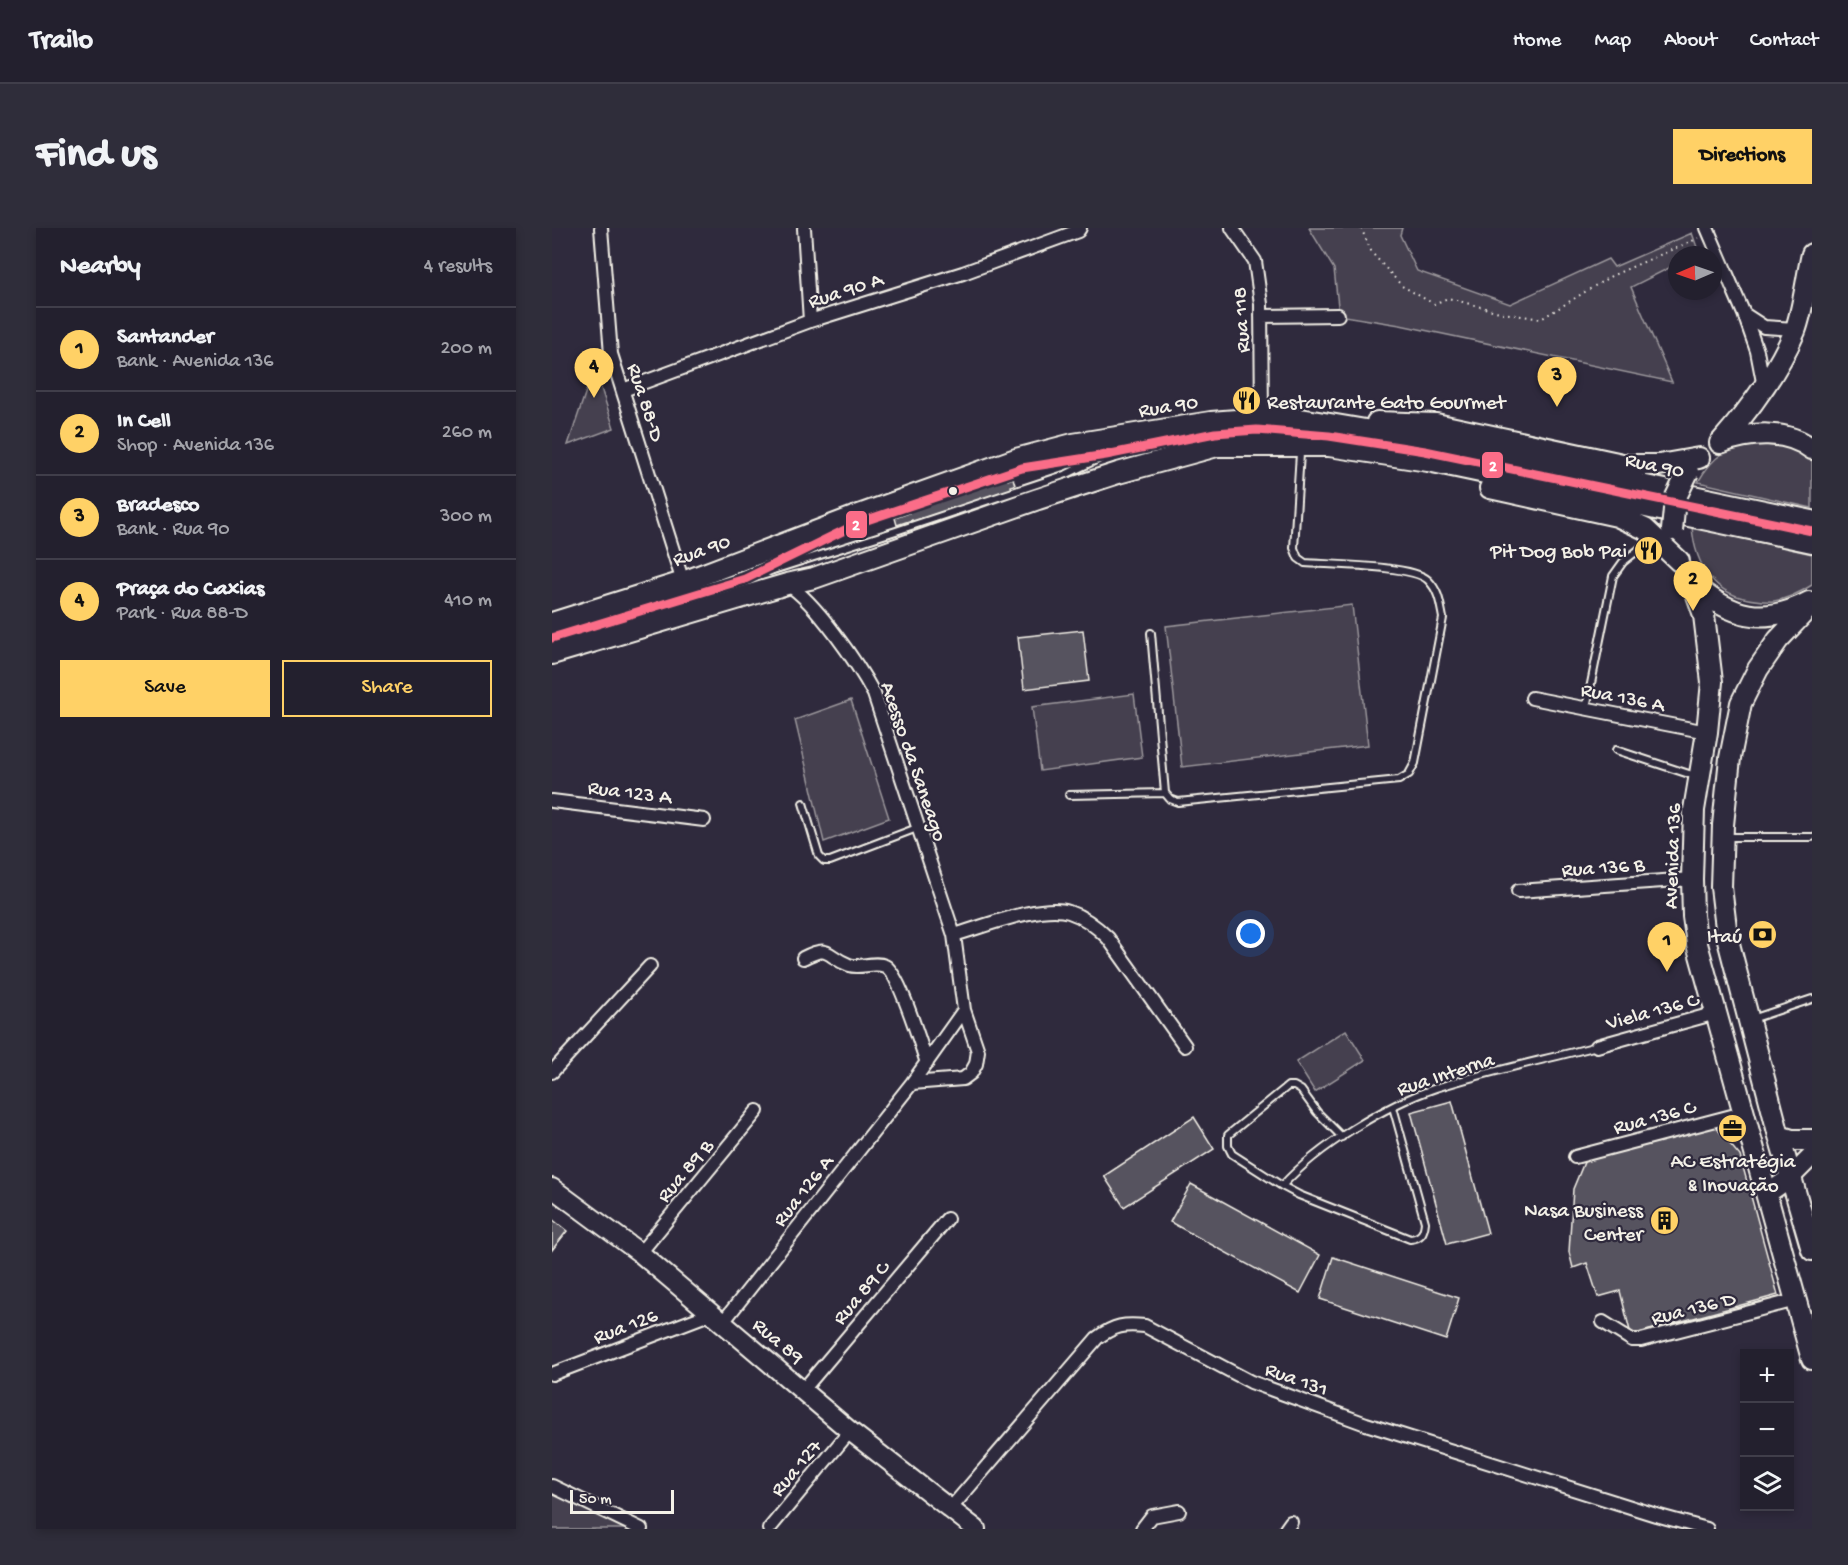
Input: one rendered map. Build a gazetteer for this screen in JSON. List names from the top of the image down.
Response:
{
  "streets": {
    "main road": ["Rua 90", "Avenida 136"],
    "street": [
      "Rua 90 A",
      "Rua 118",
      "Rua 88-D",
      "Rua 136 A",
      "Acesso da Saneago",
      "Rua 123 A",
      "Rua 136 B",
      "Viela 136 C",
      "Rua 136 C",
      "Rua 89 B",
      "Rua 126 A",
      "Rua 89 C",
      "Rua 136 D",
      "Rua 126",
      "Rua 89",
      "Rua 131",
      "Rua 127"
    ],
    "lane": ["Rua Interna"]
  },
  "crossings": [
    ["Rua 90 A", "Rua 88-D"],
    ["Rua 118", "Rua 90"],
    ["Rua 88-D", "Rua 90"],
    ["Rua 136 A", "Avenida 136"],
    ["Acesso da Saneago", "Rua 126 A"],
    ["Avenida 136", "Rua 136 B"],
    ["Avenida 136", "Viela 136 C"],
    ["Avenida 136", "Rua 136 C"],
    ["Avenida 136", "Rua 136 D"],
    ["Viela 136 C", "Rua Interna"],
    ["Rua 89 B", "Rua 89"],
    ["Rua 126 A", "Rua 126"],
    ["Rua 126 A", "Rua 89"],
    ["Rua 89 C", "Rua 89"],
    ["Rua 126", "Rua 89"],
    ["Rua 89", "Rua 131"],
    ["Rua 89", "Rua 127"]
  ],
  "places": {
    "restaurant": ["Restaurante Gato Gourmet", "Pit Dog Bob Pai"],
    "bank": ["Itaú"],
    "office": ["AC Estratégia & Inovação"],
    "building": ["Nasa Business Center"]
  },
  "lines": ["transit line 2"],
  "scale_bar": "50 m",
  "north": "left",
  "page": {
    "header": "Trailo",
    "nav": [
      "Home",
      "Map",
      "About",
      "Contact"
    ],
    "buttons": [
      "Directions",
      ["Save", "Share"]
    ],
    "title": "Find us",
    "heading": ["Nearby", "4 results"],
    "list": [
      {
        "mark": "1",
        "name": "Santander",
        "note": "Bank · Avenida 136",
        "value": "200 m"
      },
      {
        "mark": "2",
        "name": "In Cell",
        "note": "Shop · Avenida 136",
        "value": "260 m"
      },
      {
        "mark": "3",
        "name": "Bradesco",
        "note": "Bank · Rua 90",
        "value": "300 m"
      },
      {
        "mark": "4",
        "name": "Praça do Caxias",
        "note": "Park · Rua 88-D",
        "value": "410 m"
      }
    ],
    "pins": [
      "4",
      "3",
      "2",
      "1"
    ],
    "map_buttons": ["+", "−"],
    "scale": "50 m"
  }
}
